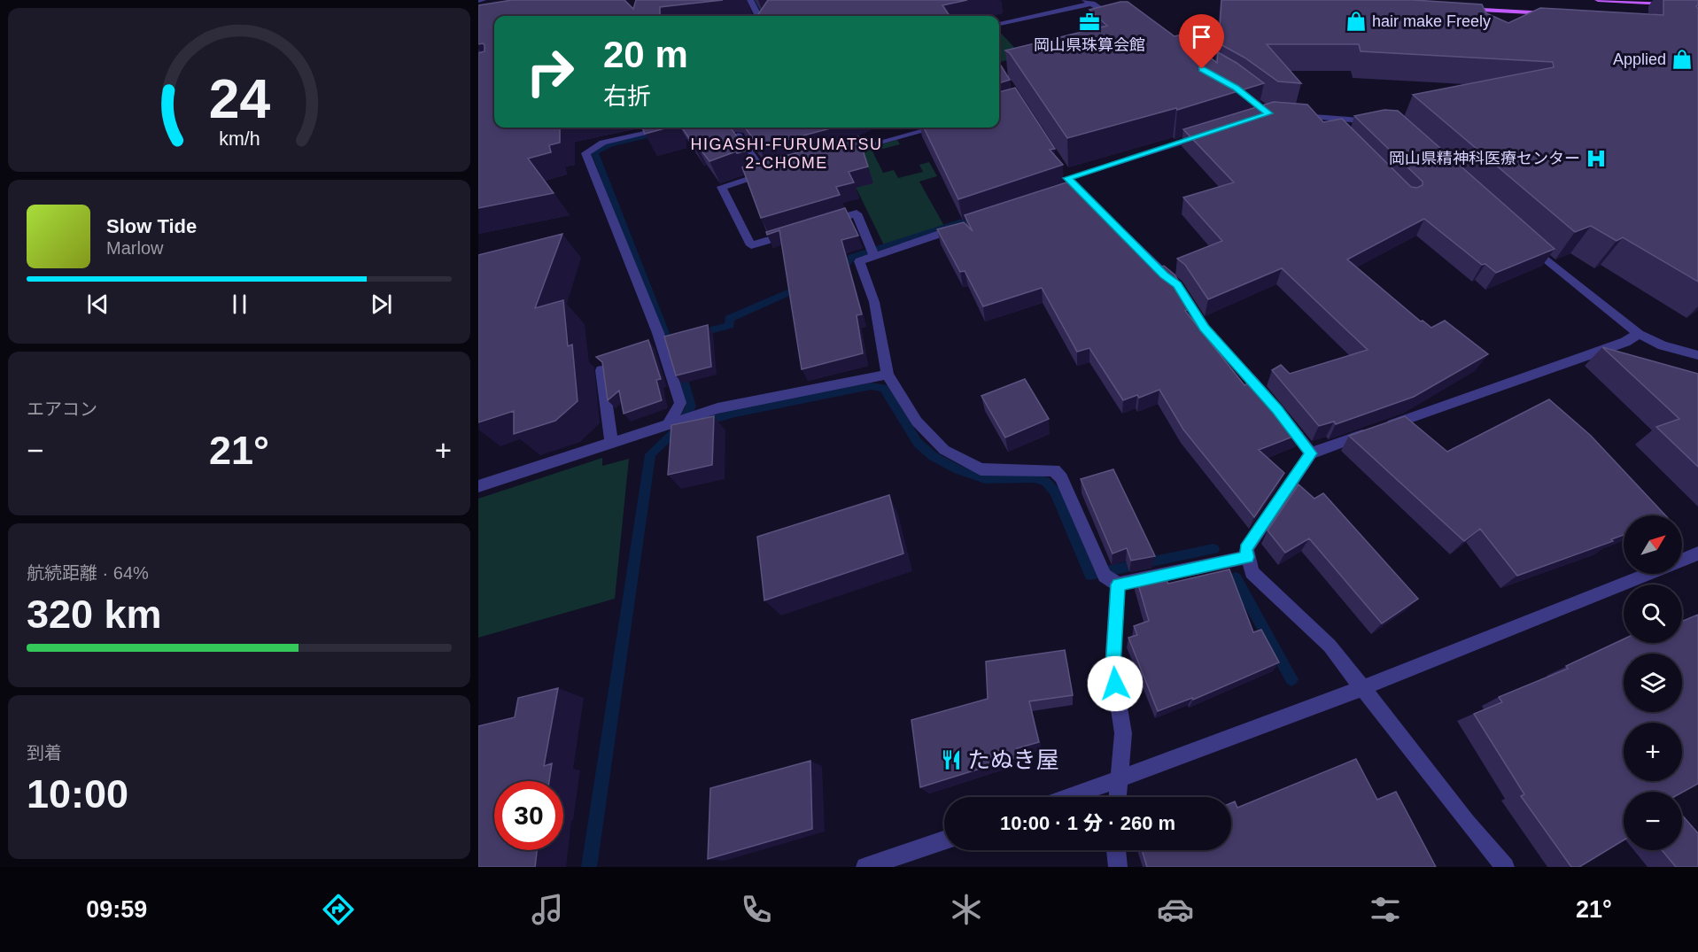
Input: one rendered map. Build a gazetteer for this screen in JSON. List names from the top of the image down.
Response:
{
  "districts": ["HIGASHI-FURUMATSU 2-CHOME"],
  "places": {
    "shop": ["hair make Freely", "Applied"],
    "office": ["岡山県珠算会館"],
    "hospital": ["岡山県精神科医療センター"],
    "restaurant": ["たぬき屋"]
  },
  "north": "top right",
  "page": {
    "turn": ["20 m", "右折"],
    "song": ["Slow Tide", "Marlow"],
    "tile": [
      "エアコン",
      ["航続距離 · 64%", "320 km"],
      ["到着", "10:00"]
    ],
    "heat": ["−", "21°", "+"],
    "map_buttons": ["+", "−"],
    "limit": "30",
    "trip": "10:00 · 1 分 · 260 m",
    "tabs": ["09:59", "21°"],
    "gauge": ["24", "km/h"]
  }
}
